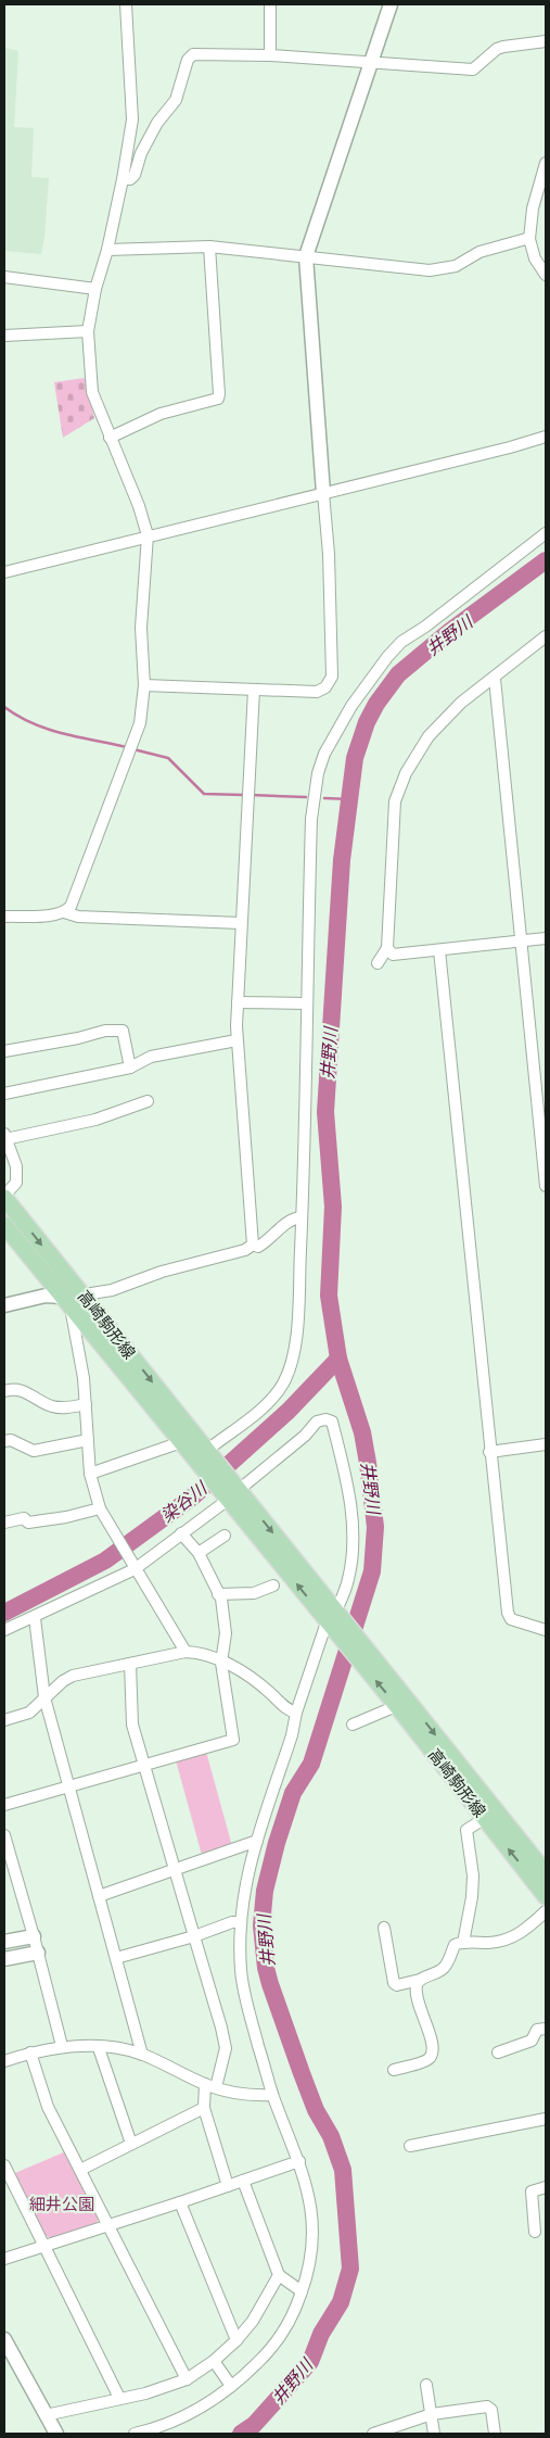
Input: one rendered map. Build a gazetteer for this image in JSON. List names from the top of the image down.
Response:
{
  "streets": {
    "main road": ["高崎駒形線"]
  },
  "water": ["井野川", "染谷川"],
  "parks": ["細井公園"]
}
